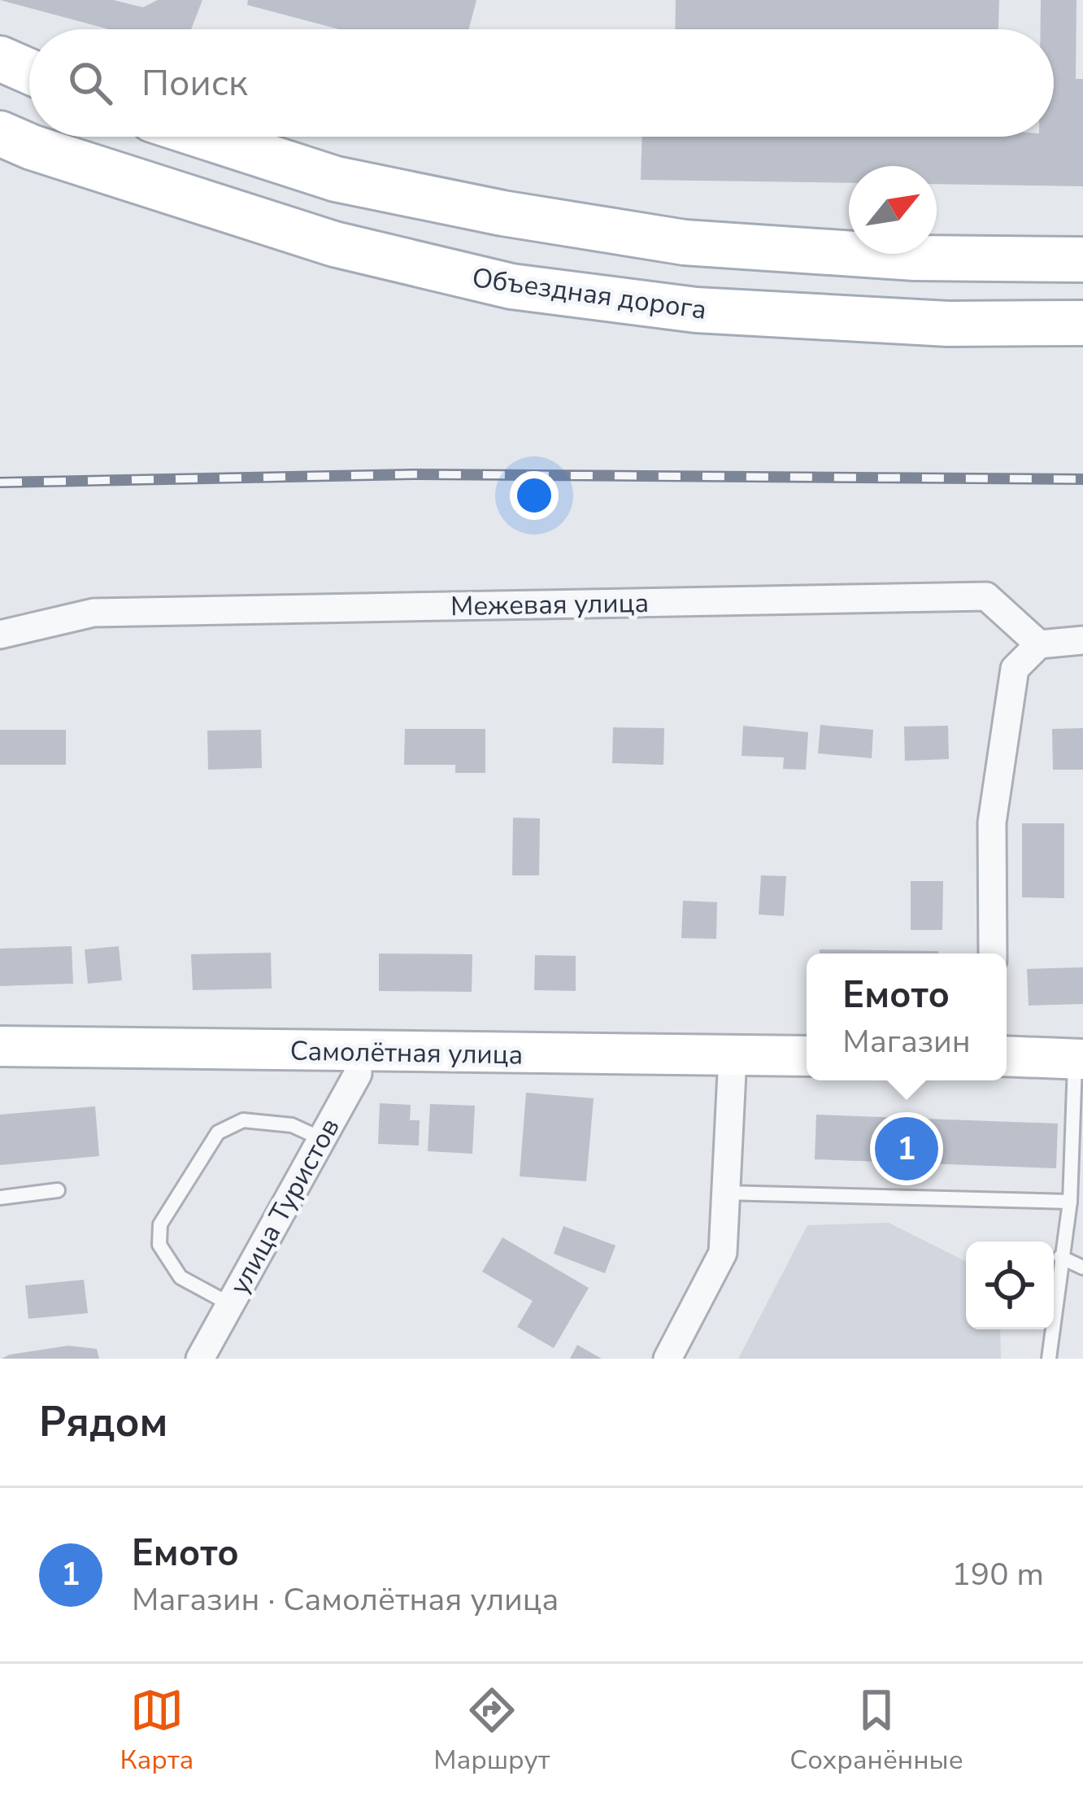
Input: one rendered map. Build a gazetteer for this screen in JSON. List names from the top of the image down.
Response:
{
  "streets": {
    "main road": ["Объездная дорога", "Самолётная улица"],
    "street": ["Межевая улица", "улица Туристов"]
  },
  "crossings": [
    ["Самолётная улица", "улица Туристов"]
  ],
  "north": "top right",
  "page": {
    "search": "Поиск",
    "popup": ["Емото", "Магазин"],
    "pins": "1",
    "heading": "Рядом",
    "list": [
      {
        "mark": "1",
        "name": "Емото",
        "note": "Магазин · Самолётная улица",
        "value": "190 m"
      }
    ],
    "nav": ["Карта", "Маршрут", "Сохранённые"]
  }
}
